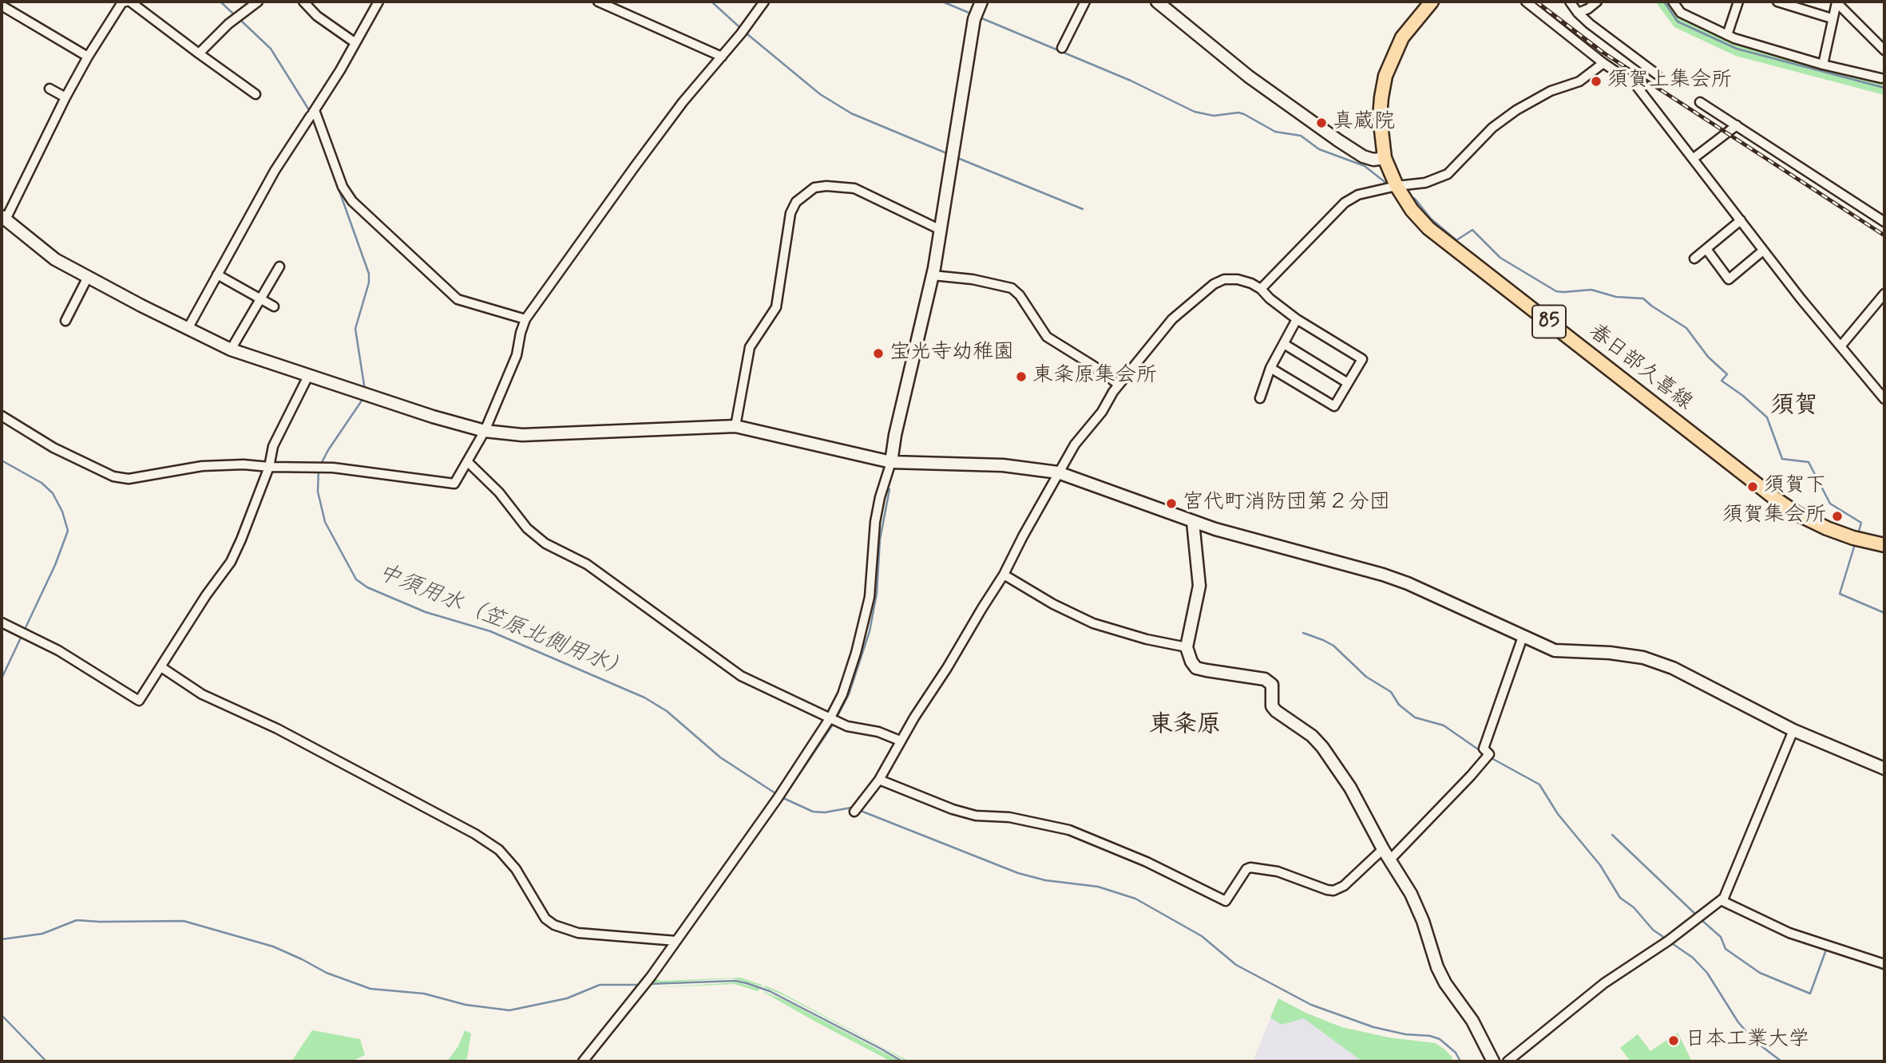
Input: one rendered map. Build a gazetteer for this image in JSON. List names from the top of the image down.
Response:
{
  "streets": {
    "main road": ["85", "春日部久喜線"]
  },
  "districts": ["須賀", "東粂原"],
  "water": ["中須用水（笠原北側用水）"],
  "places": [
    "須賀上集会所",
    "真蔵院",
    "宝光寺幼稚園",
    "東粂原集会所",
    "須賀下",
    "宮代町消防団第２分団",
    "須賀集会所",
    "日本工業大学"
  ]
}
